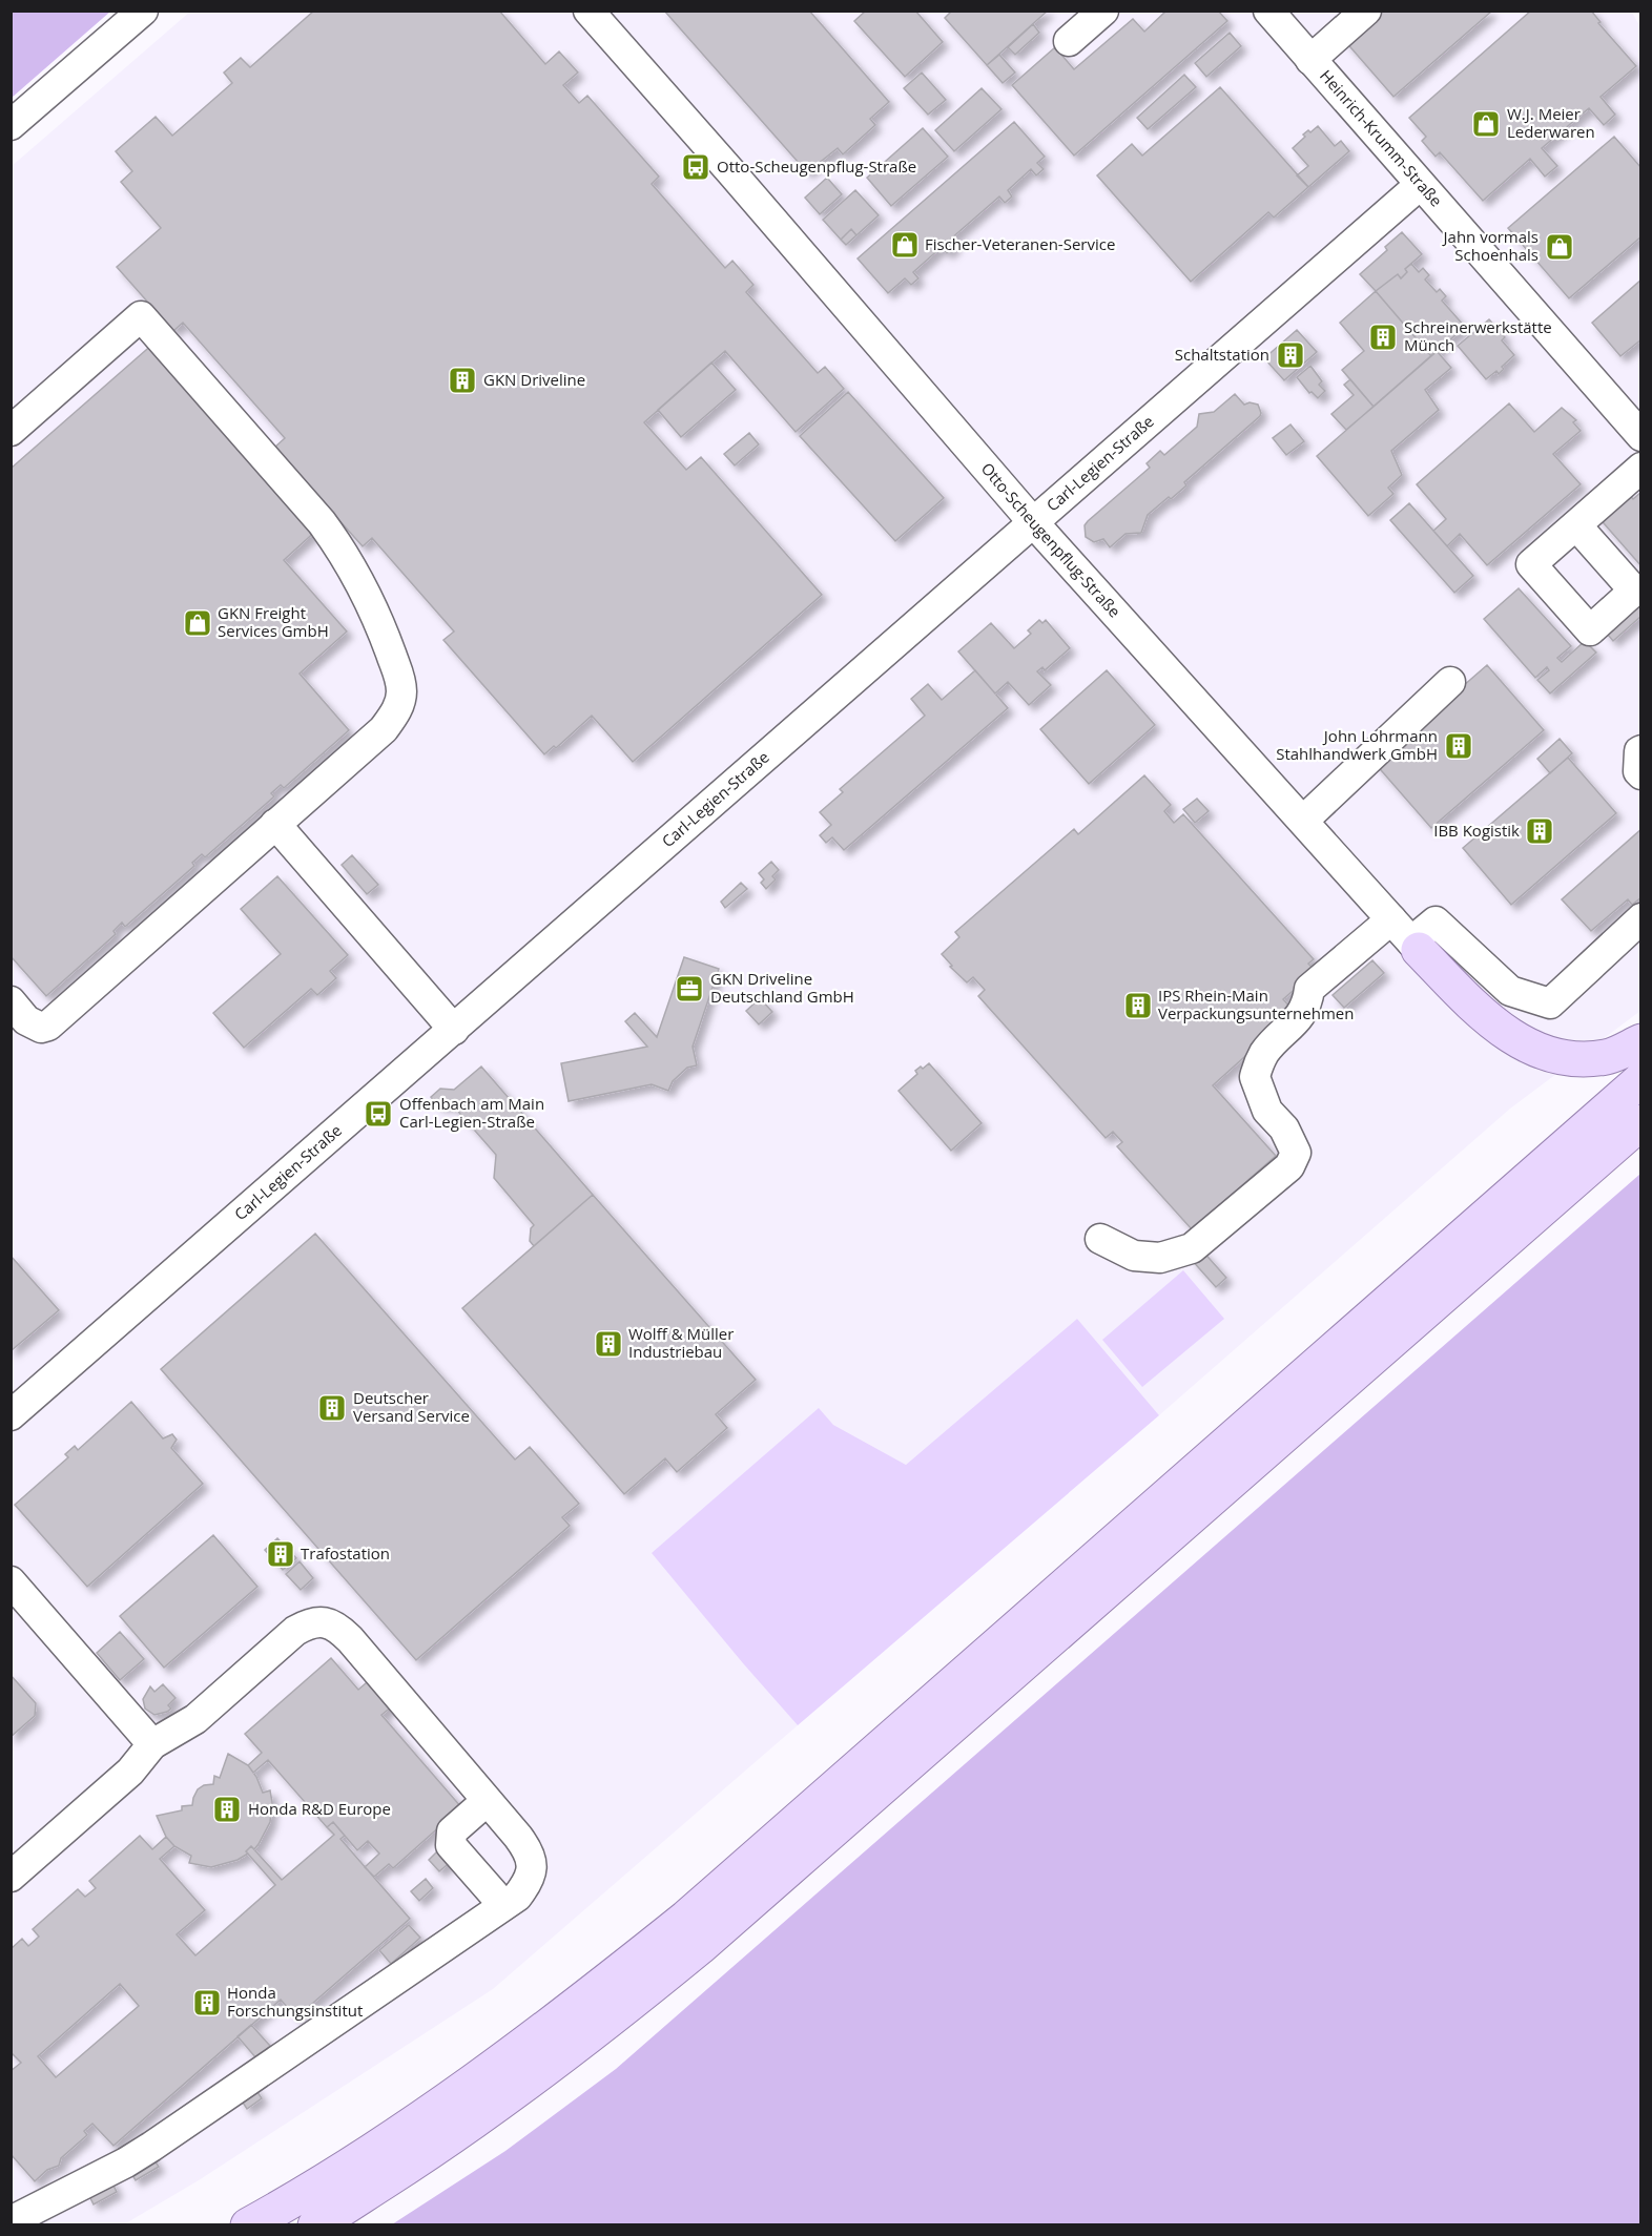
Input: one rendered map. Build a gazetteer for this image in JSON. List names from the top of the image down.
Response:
{
  "streets": {
    "street": ["Heinrich-Krumm-Straße", "Carl-Legien-Straße", "Otto-Scheugenpflug-Straße"]
  },
  "crossings": [
    ["Heinrich-Krumm-Straße", "Carl-Legien-Straße"],
    ["Carl-Legien-Straße", "Otto-Scheugenpflug-Straße"]
  ],
  "places": {
    "shop": [
      "W.J. Meier Lederwaren",
      "Fischer-Veteranen-Service",
      "Jahn vormals Schoenhals",
      "GKN Freight Services GmbH"
    ],
    "bus stop": ["Otto-Scheugenpflug-Straße", "Offenbach am Main Carl-Legien-Straße"],
    "building": [
      "Schreinerwerkstätte Münch",
      "Schaltstation",
      "GKN Driveline",
      "John Lohrmann Stahlhandwerk GmbH",
      "IBB Kogistik",
      "IPS Rhein-Main Verpackungsunternehmen",
      "Wolff & Müller Industriebau",
      "Deutscher Versand Service",
      "Trafostation",
      "Honda R&D Europe",
      "Honda Forschungsinstitut"
    ],
    "office": ["GKN Driveline Deutschland GmbH"]
  }
}
